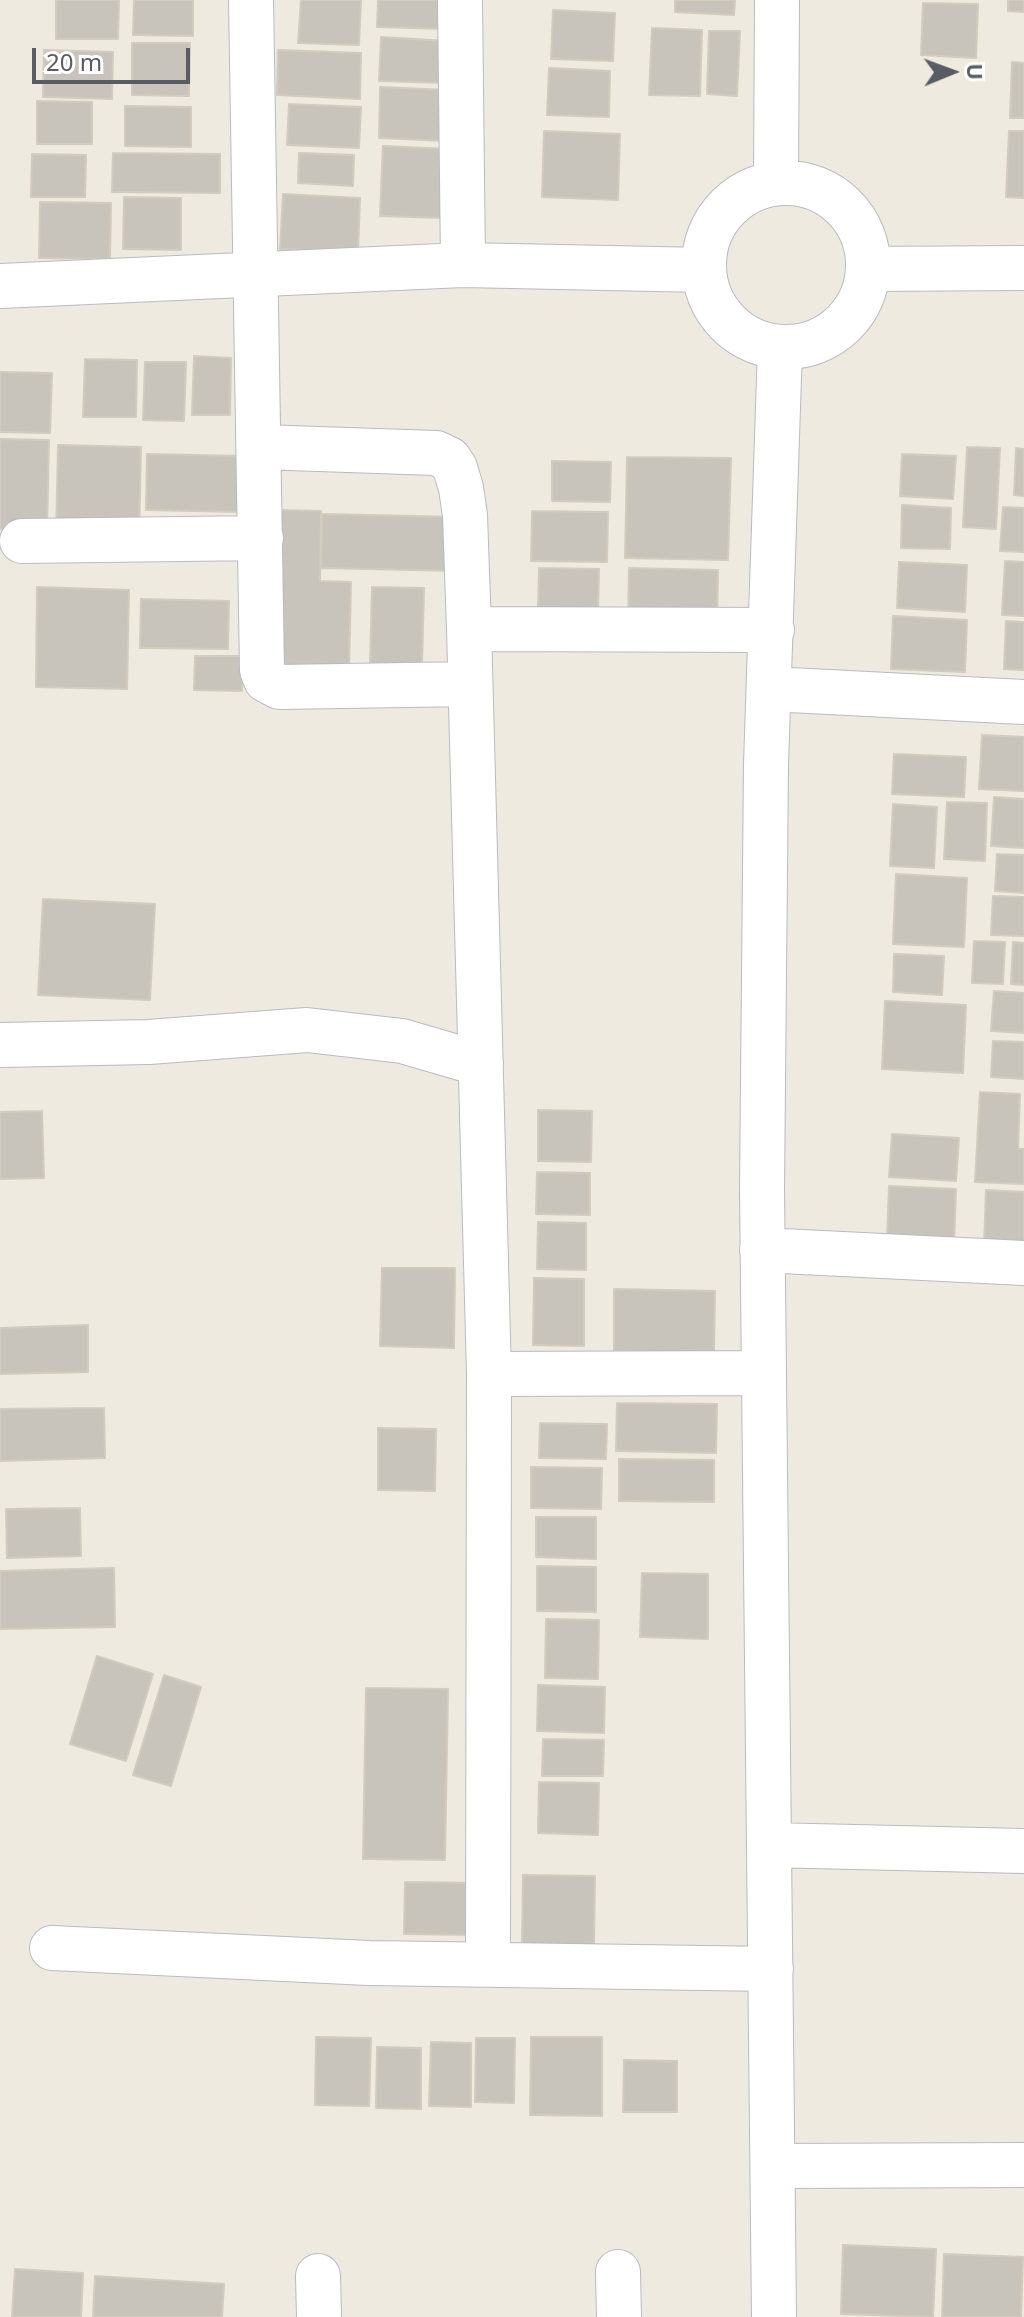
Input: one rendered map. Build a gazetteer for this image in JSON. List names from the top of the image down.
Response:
{
  "scale_bar": "20 m",
  "north": "right"
}
